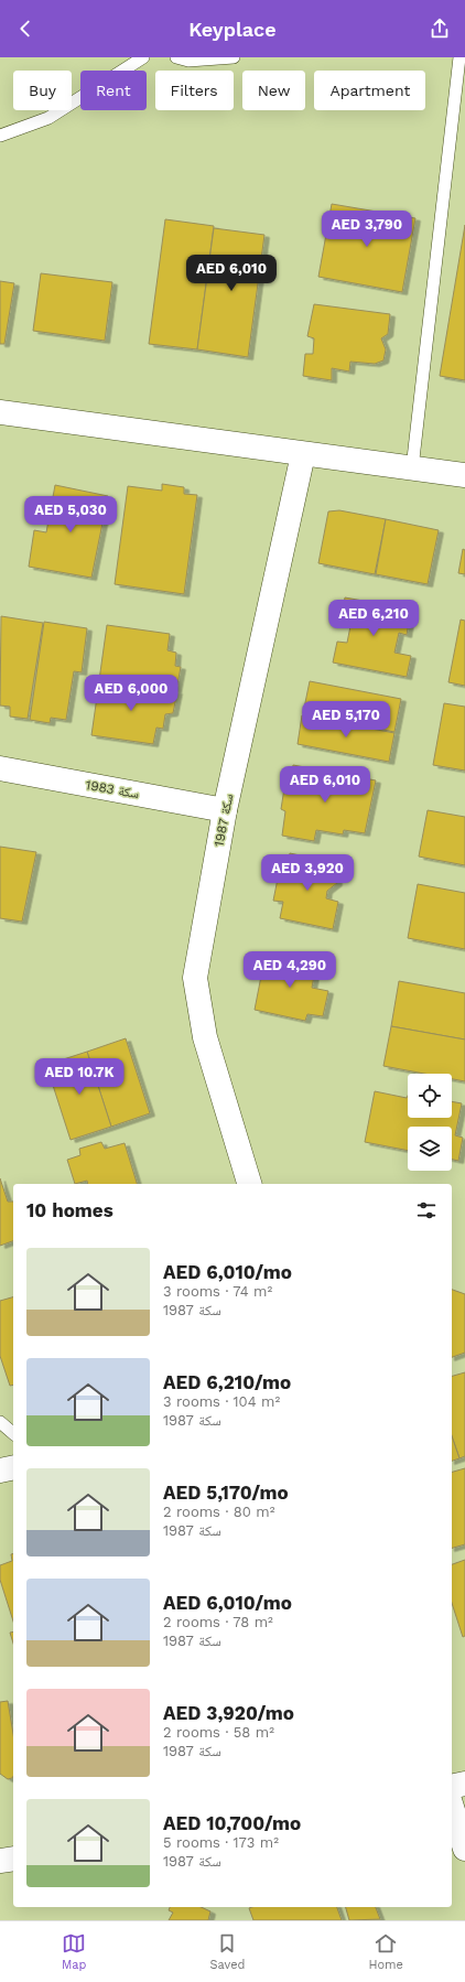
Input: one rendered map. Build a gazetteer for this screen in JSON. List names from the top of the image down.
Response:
{
  "streets": {
    "street": ["سكة 1983", "سكة 1987"]
  },
  "crossings": [
    ["سكة 1983", "سكة 1987"]
  ],
  "page": {
    "header": "Keyplace",
    "chip": [
      "Buy",
      "Rent",
      "Filters",
      "New",
      "Apartment"
    ],
    "price": [
      "AED 3,790",
      "AED 6,010",
      "AED 5,030",
      "AED 6,210",
      "AED 6,000",
      "AED 5,170",
      "AED 6,010",
      "AED 3,920",
      "AED 4,290",
      "AED 10.7K"
    ],
    "heading": "10 homes",
    "list": [
      {
        "name": "AED 6,010/mo",
        "note": "3 rooms · 74 m² · سكة 1987"
      },
      {
        "name": "AED 6,210/mo",
        "note": "3 rooms · 104 m² · سكة 1987"
      },
      {
        "name": "AED 5,170/mo",
        "note": "2 rooms · 80 m² · سكة 1987"
      },
      {
        "name": "AED 6,010/mo",
        "note": "2 rooms · 78 m² · سكة 1987"
      },
      {
        "name": "AED 3,920/mo",
        "note": "2 rooms · 58 m² · سكة 1987"
      },
      {
        "name": "AED 10,700/mo",
        "note": "5 rooms · 173 m² · سكة 1987"
      }
    ],
    "tabs": ["Map", "Saved", "Home"]
  }
}
